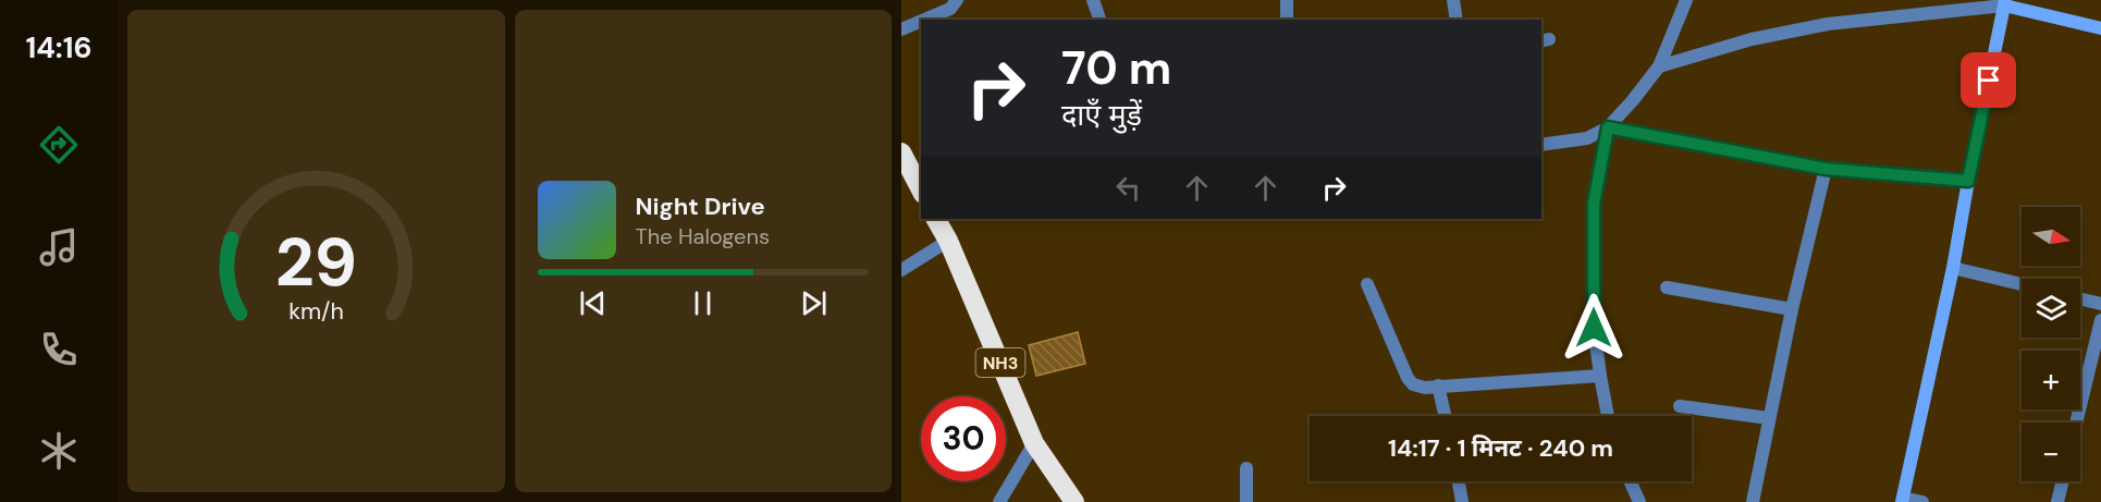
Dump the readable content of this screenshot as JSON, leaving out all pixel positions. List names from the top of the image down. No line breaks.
{"streets":{"highway":["NH3"]},"north":"right","page":{"tabs":"14:16","turn":["70 m","दाएँ मुड़ें"],"song":["Night Drive","The Halogens"],"map_buttons":["+","−"],"limit":"30","trip":"14:17 · 1 मिनट · 240 m","gauge":["29","km/h"]}}
